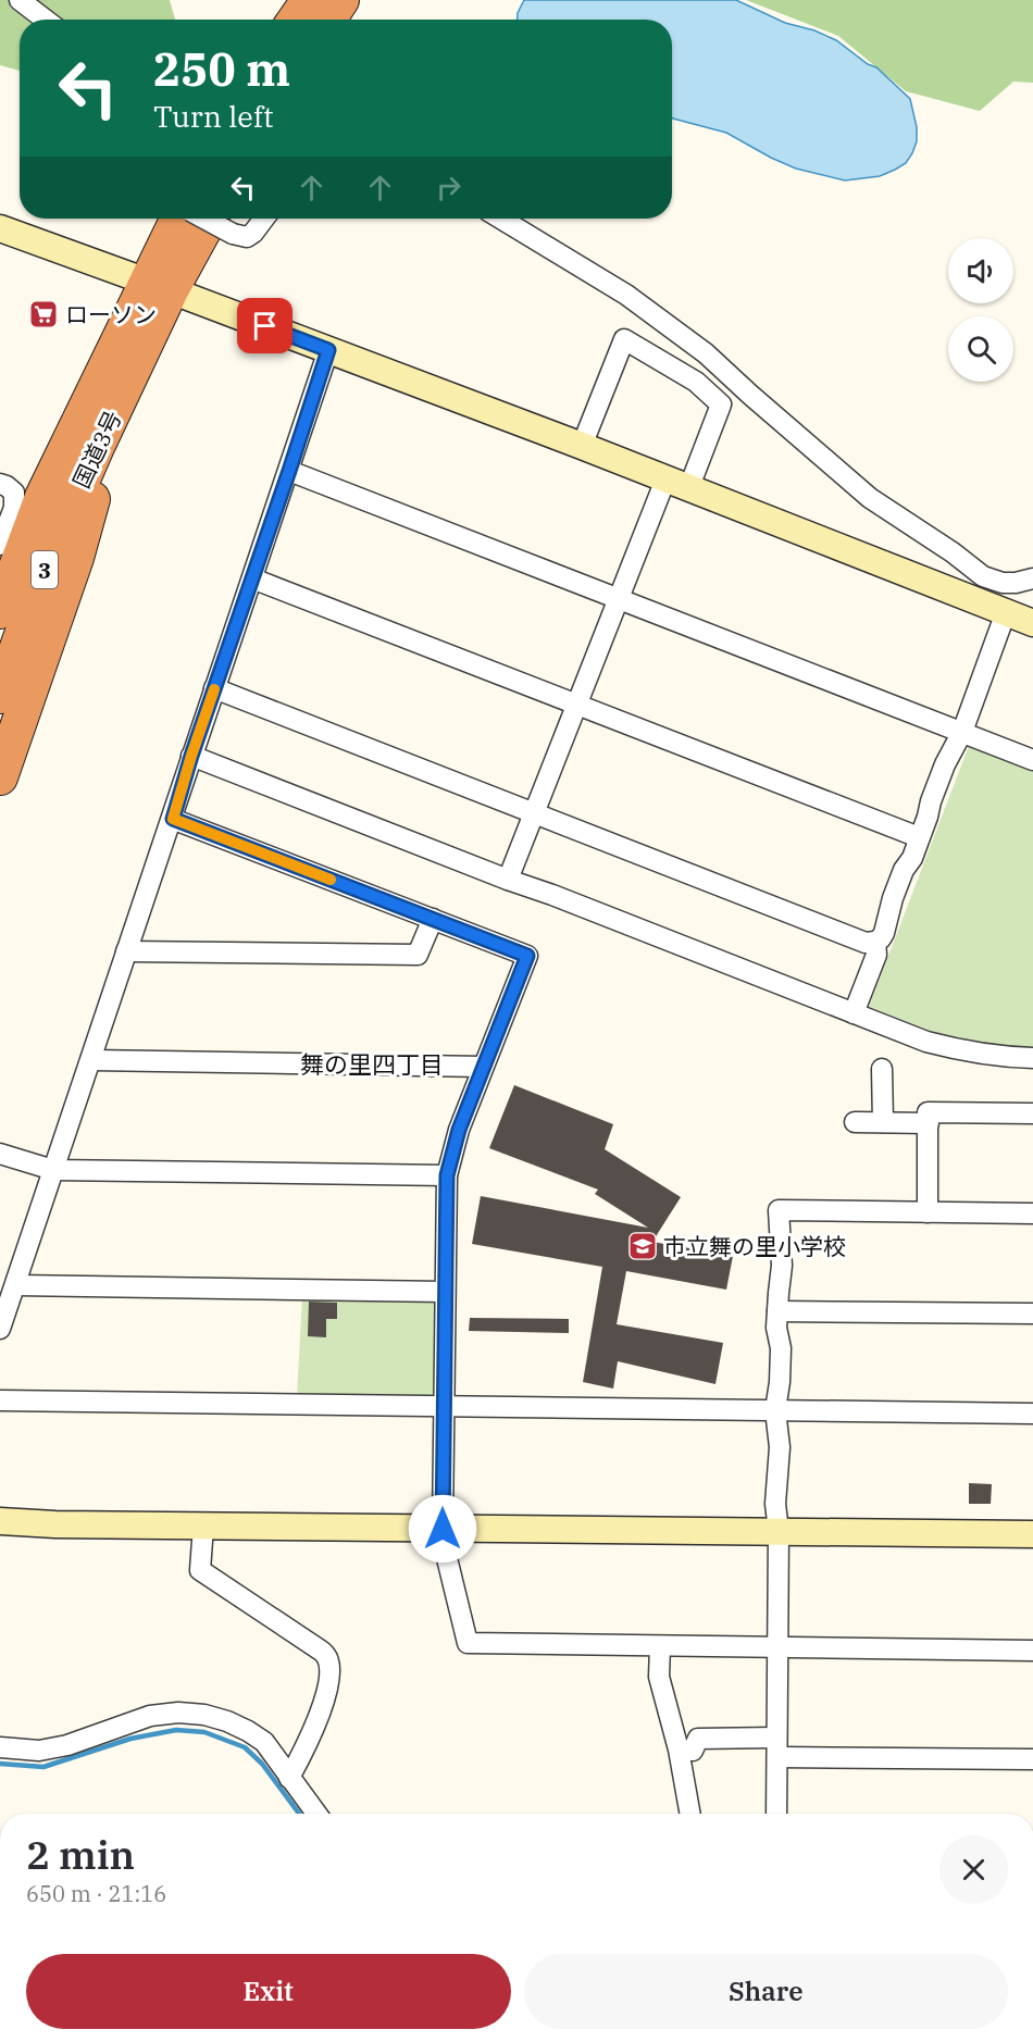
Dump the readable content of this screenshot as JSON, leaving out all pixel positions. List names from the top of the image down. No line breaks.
{"streets":{"highway":["国道3号","3"]},"districts":["舞の里四丁目"],"places":{"supermarket":["ローソン"],"school or university":["市立舞の里小学校"]},"page":{"turn":["250 m","Turn left"],"heading":["2 min","650 m · 21:16"],"buttons":["Exit","Share"]}}
